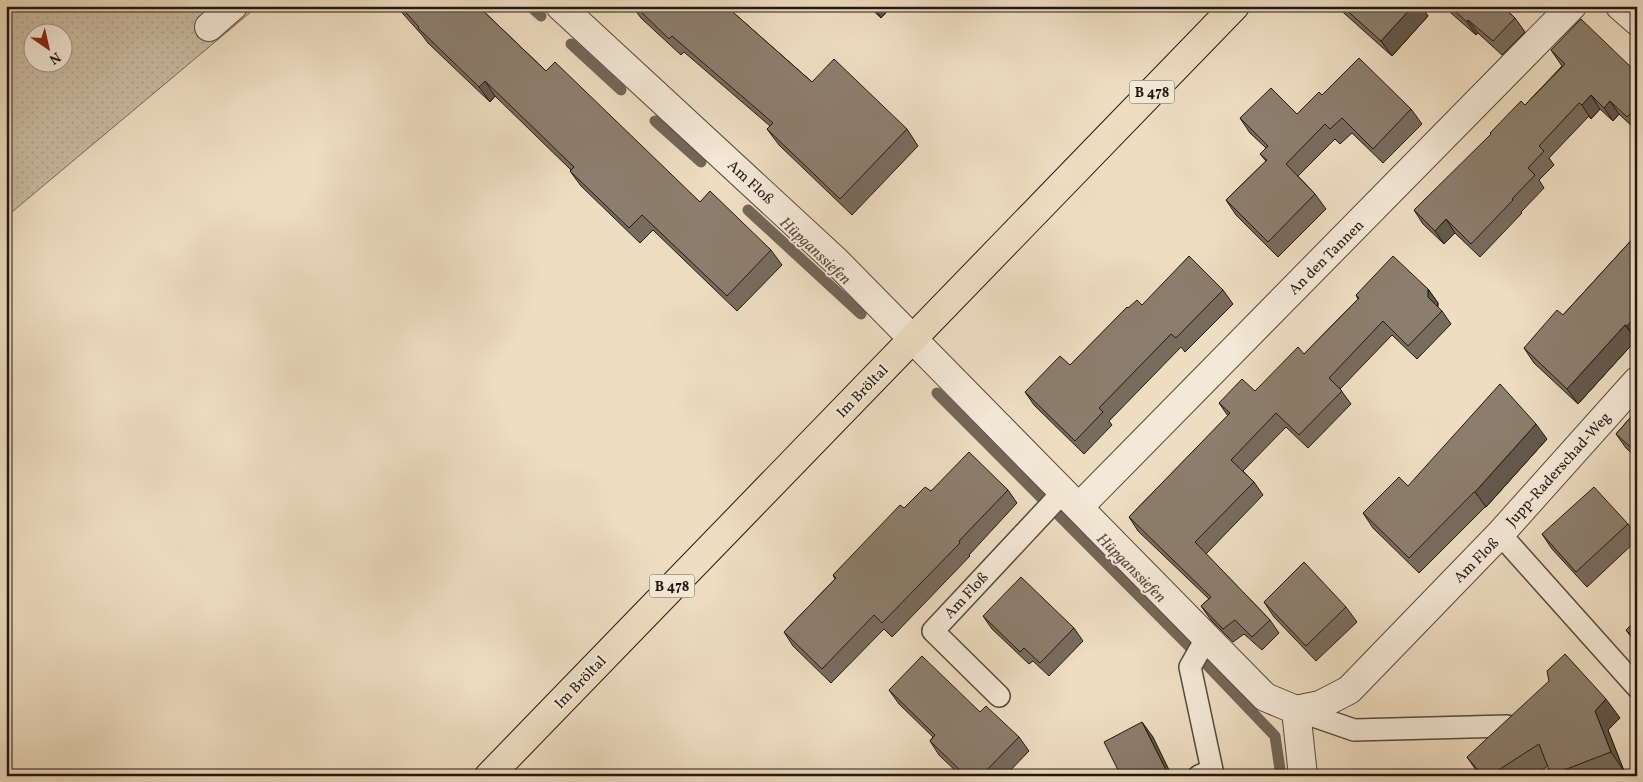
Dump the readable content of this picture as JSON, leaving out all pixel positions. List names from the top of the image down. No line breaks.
{"streets":{"main road":["B 478","Im Bröltal"],"street":["Am Floß","An den Tannen","Jupp-Raderschad-Weg"]},"crossings":[["Am Floß","An den Tannen"],["Am Floß","Im Bröltal"],["Am Floß","Jupp-Raderschad-Weg"]],"water":["Hüpganssiefen"],"north":"bottom right"}
